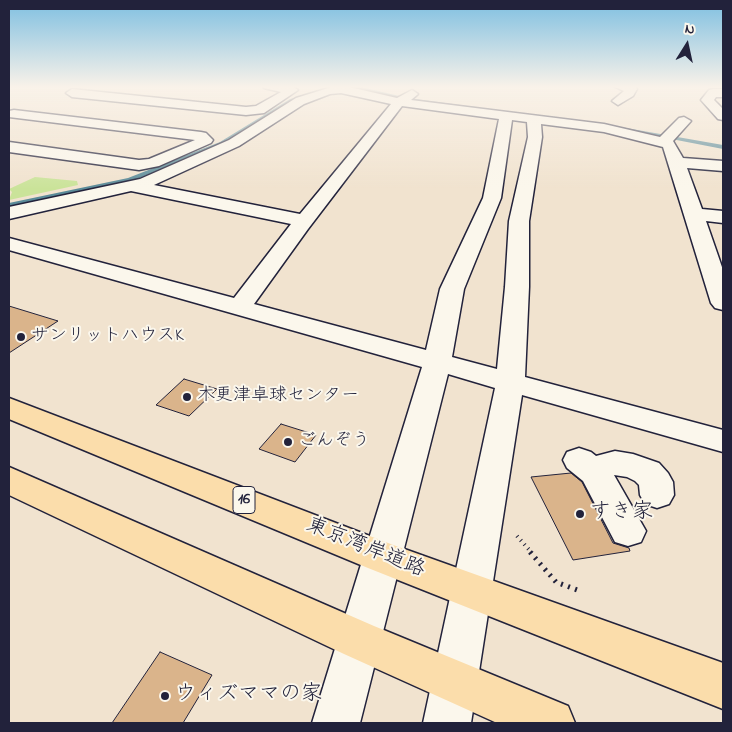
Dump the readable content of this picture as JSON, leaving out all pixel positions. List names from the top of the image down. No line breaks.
{"streets":{"highway":["16","東京湾岸道路"]},"places":["サンリットハウスK","木更津卓球センター","ごんぞう","すき家","ウィズママの家"],"north":"top"}
